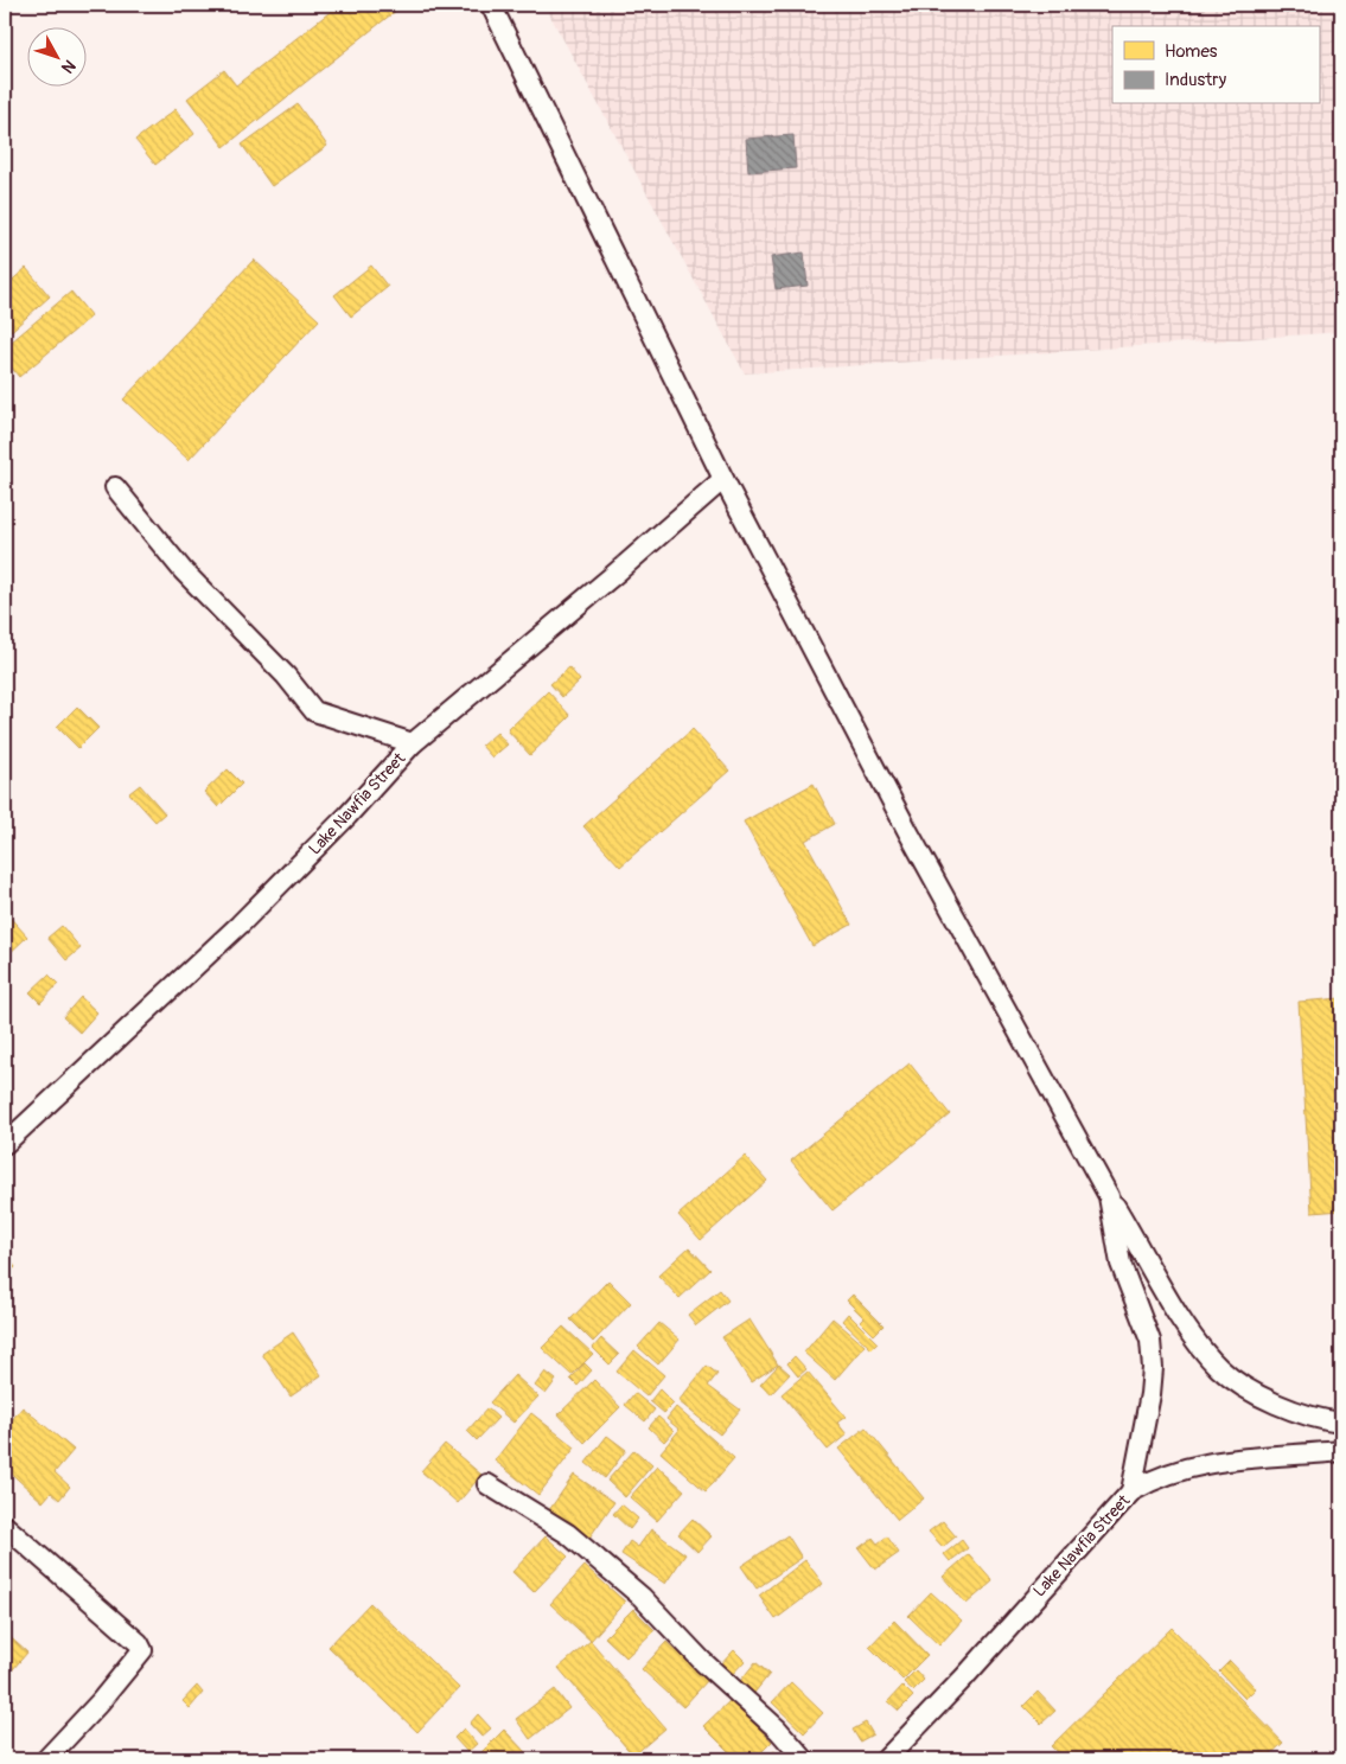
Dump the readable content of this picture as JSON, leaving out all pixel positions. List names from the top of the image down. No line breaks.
{"streets":{"street":["Lake Nawfia Street"]},"legend":["Homes","Industry"],"north":"bottom right"}
